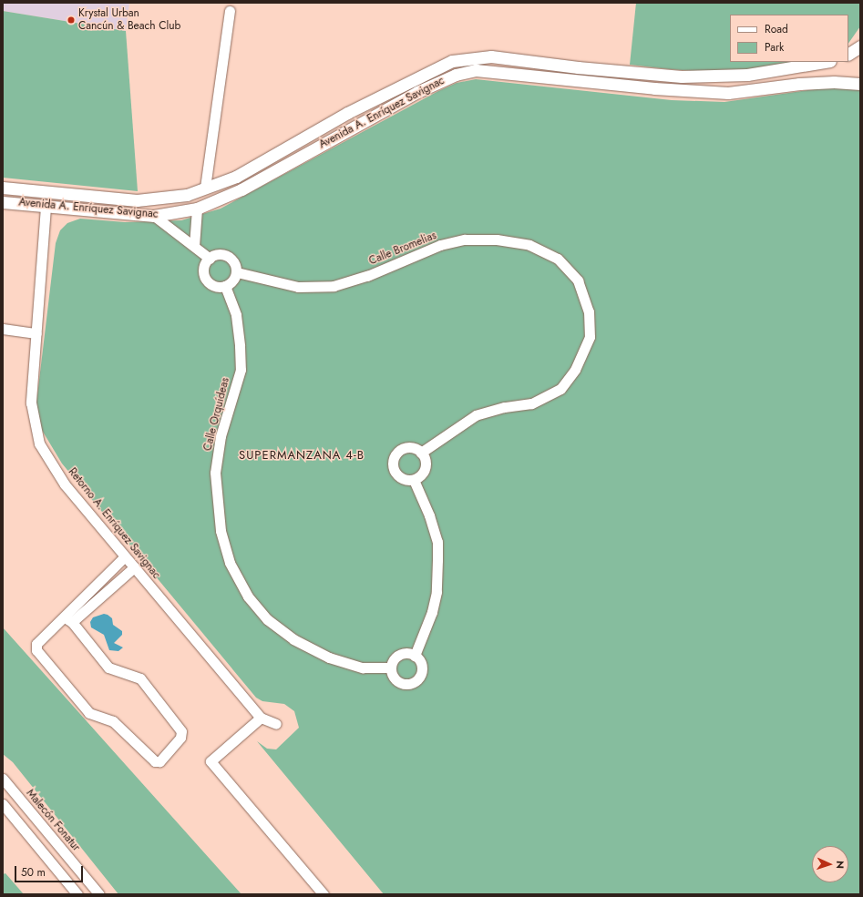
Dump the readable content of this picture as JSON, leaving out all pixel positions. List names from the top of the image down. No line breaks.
{"streets":{"street":["Avenida A. Enríquez Savignac","Calle Bromelias","Calle Orquídeas","Retorno A. Enríquez Savignac","Malecón Fonatur"]},"crossings":[["Avenida A. Enríquez Savignac","Retorno A. Enríquez Savignac"],["Calle Bromelias","Calle Orquídeas"]],"districts":["SUPERMANZANA 4-B"],"places":["Krystal Urban Cancún & Beach Club"],"legend":["Road","Park"],"scale_bar":"50 m","north":"right"}
